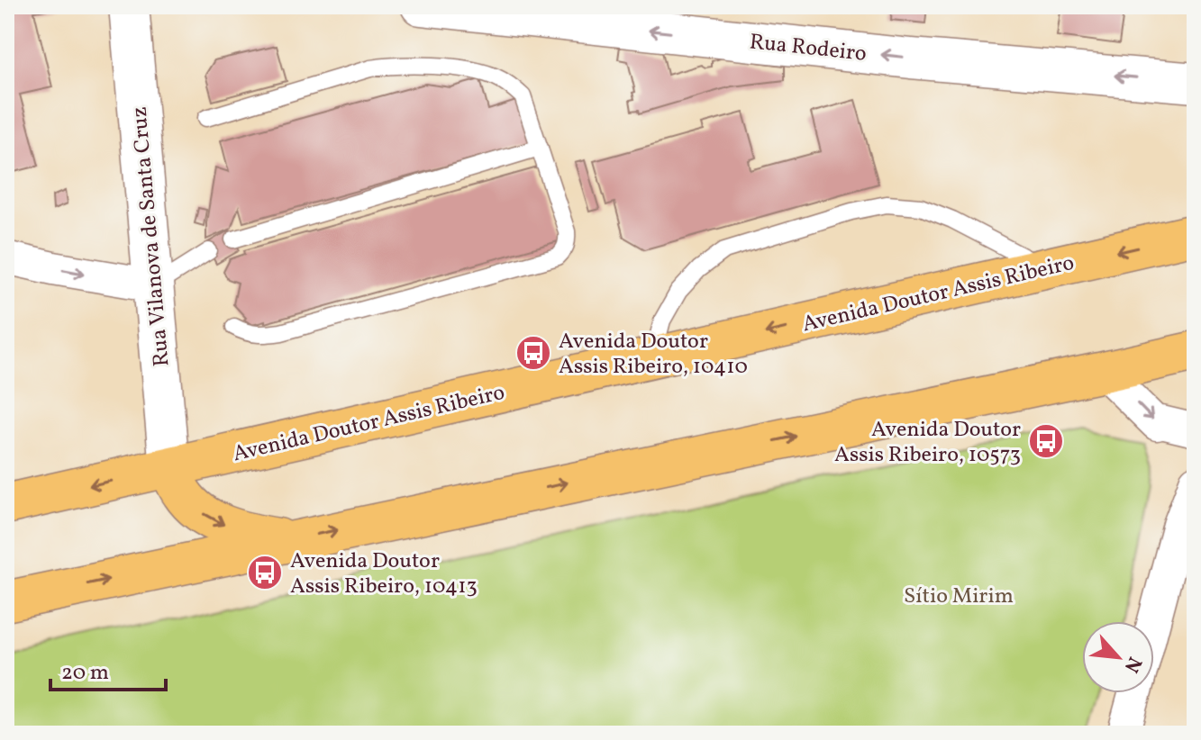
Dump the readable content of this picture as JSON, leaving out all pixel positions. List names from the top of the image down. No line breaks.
{"streets":{"main road":["Avenida Doutor Assis Ribeiro"],"street":["Rua Rodeiro","Rua Vilanova de Santa Cruz"]},"crossings":[["Rua Vilanova de Santa Cruz","Avenida Doutor Assis Ribeiro"]],"one_way":["Rua Rodeiro"],"parks":["Sítio Mirim"],"places":{"bus stop":["Avenida Doutor Assis Ribeiro, 10410","Avenida Doutor Assis Ribeiro, 10573","Avenida Doutor Assis Ribeiro, 10413"]},"scale_bar":"20 m","north":"bottom right"}
